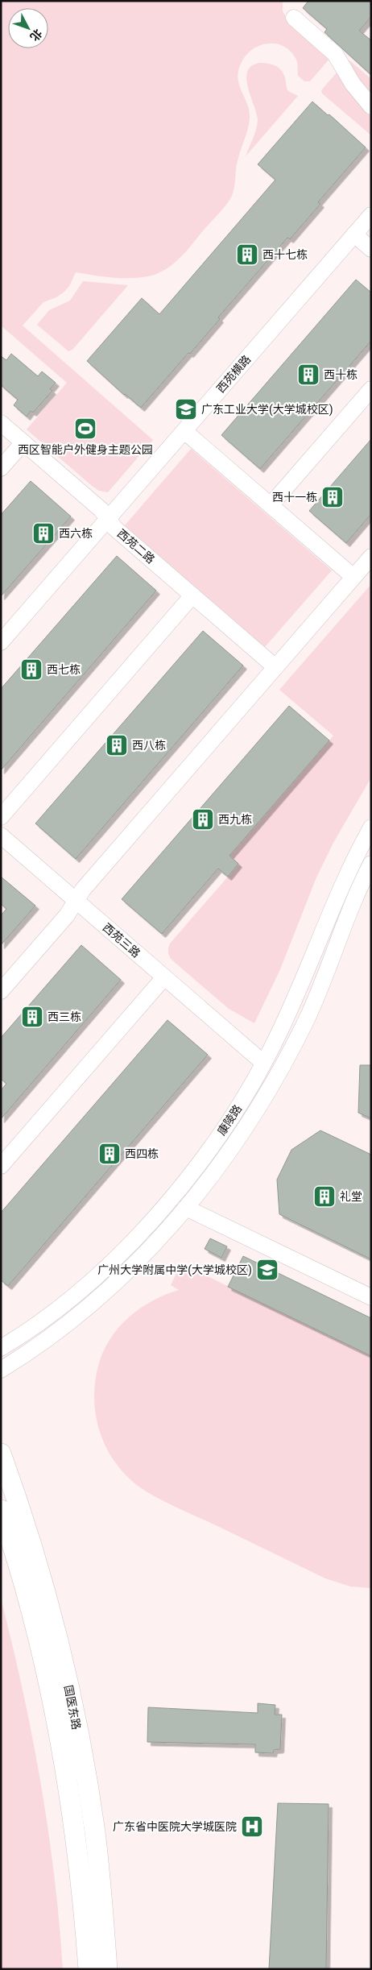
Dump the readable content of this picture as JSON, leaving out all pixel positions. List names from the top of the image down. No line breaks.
{"streets":{"main road":["国医东路"],"street":["西苑横路","西苑二路","西苑三路","康陵路"]},"crossings":[["西苑横路","西苑二路"],["西苑三路","康陵路"]],"places":{"building":["西十七栋","西十栋","西十一栋","西六栋","西七栋","西八栋","西九栋","西三栋","西四栋","礼堂"],"school or university":["广东工业大学(大学城校区)","广州大学附属中学(大学城校区)"],"sports":["西区智能户外健身主题公园"],"hospital":["广东省中医院大学城医院"]},"north":"bottom right"}
